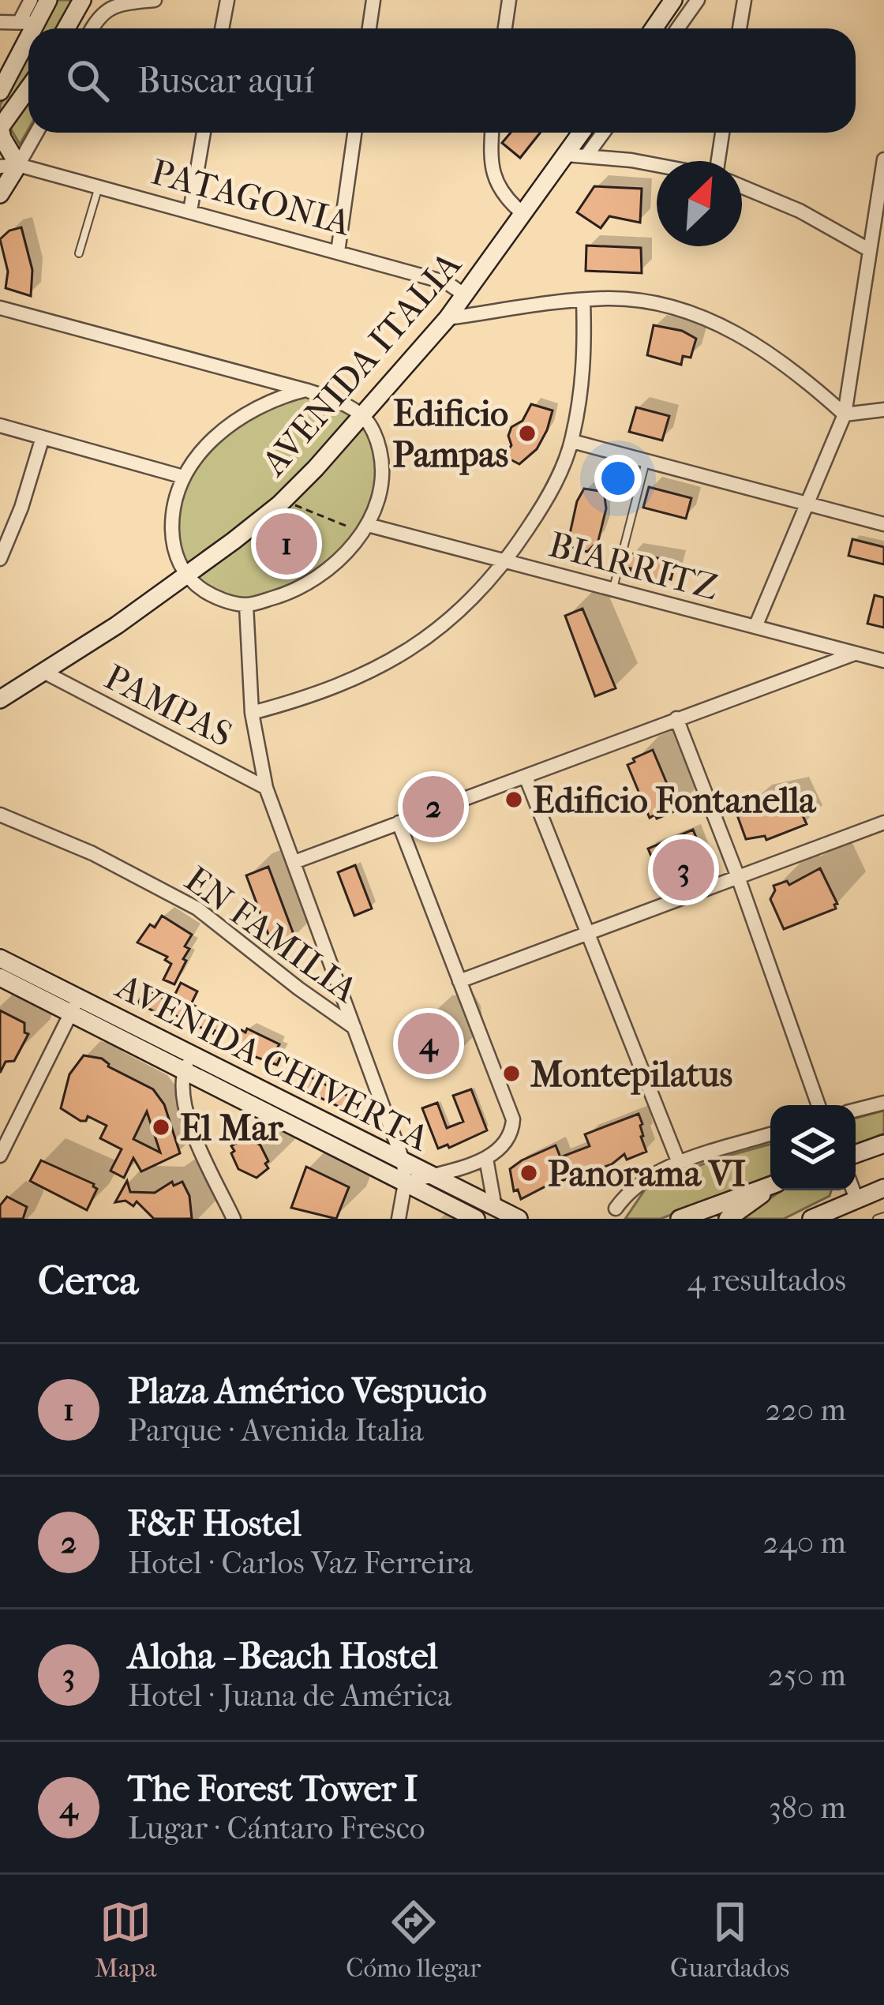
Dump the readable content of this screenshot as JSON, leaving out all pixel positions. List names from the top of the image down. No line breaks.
{"streets":{"street":["PATAGONIA","AVENIDA ITALIA","BIARRITZ","PAMPAS","EN FAMILIA","AVENIDA CHIVERTA"]},"crossings":[["PATAGONIA","AVENIDA ITALIA"],["AVENIDA ITALIA","PAMPAS"],["BIARRITZ","PAMPAS"]],"places":["Edificio Pampas","Edificio Fontanella","Montepilatus","El Mar","Panorama VI"],"north":"top right","page":{"search":"Buscar aquí","pins":["1","2","3","4"],"heading":["Cerca","4 resultados"],"list":[{"mark":"1","name":"Plaza Américo Vespucio","note":"Parque · Avenida Italia","value":"220 m"},{"mark":"2","name":"F&F Hostel","note":"Hotel · Carlos Vaz Ferreira","value":"240 m"},{"mark":"3","name":"Aloha - Beach Hostel","note":"Hotel · Juana de América","value":"250 m"},{"mark":"4","name":"The Forest Tower I","note":"Lugar · Cántaro Fresco","value":"380 m"}],"nav":["Mapa","Cómo llegar","Guardados"]}}
